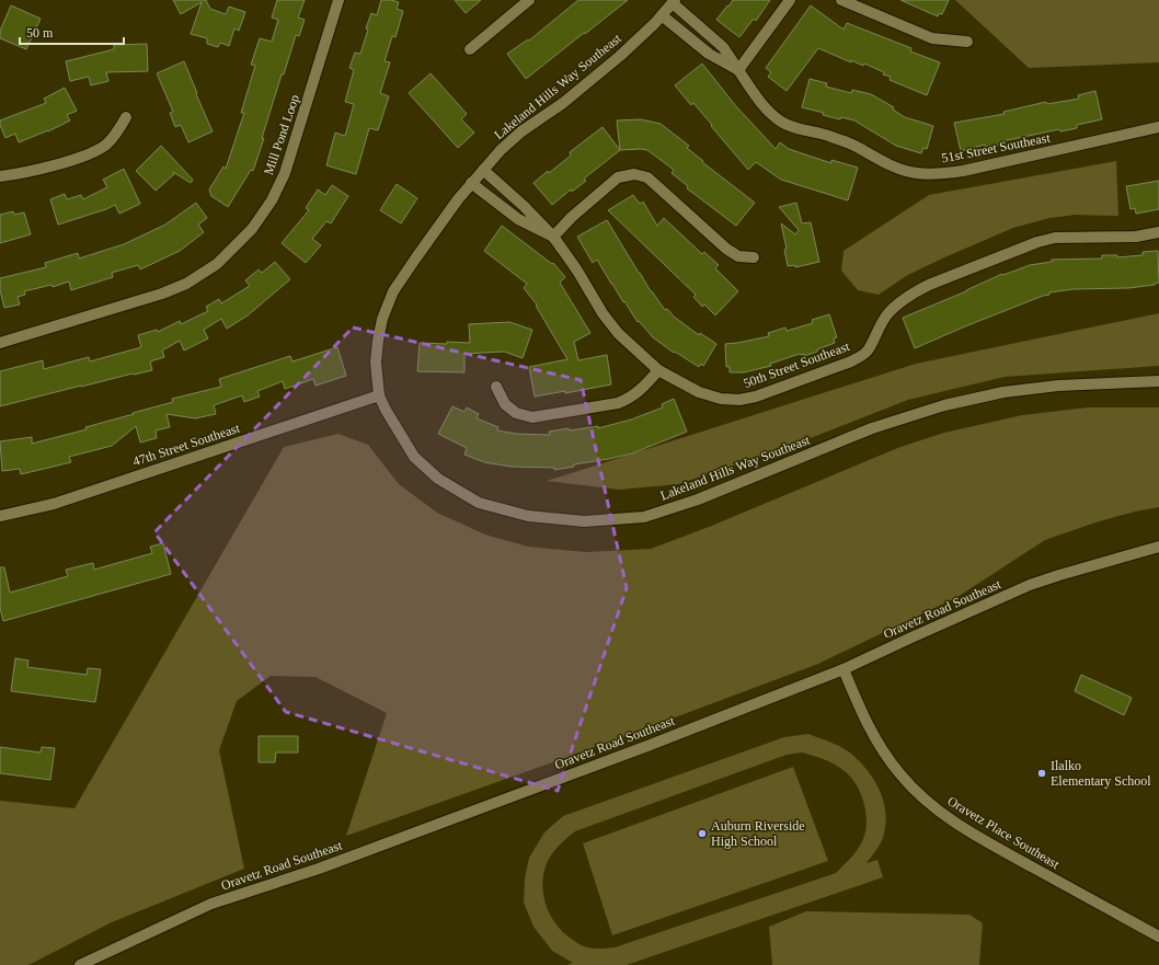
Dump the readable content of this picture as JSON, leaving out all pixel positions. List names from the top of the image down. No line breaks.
{"streets":{"street":["Lakeland Hills Way Southeast","Mill Pond Loop","51st Street Southeast","50th Street Southeast","47th Street Southeast","Oravetz Road Southeast","Oravetz Place Southeast"]},"crossings":[["Lakeland Hills Way Southeast","51st Street Southeast"],["Lakeland Hills Way Southeast","50th Street Southeast"],["Lakeland Hills Way Southeast","47th Street Southeast"],["Oravetz Road Southeast","Oravetz Place Southeast"]],"places":["Ilalko Elementary School","Auburn Riverside High School"],"scale_bar":"50 m"}
